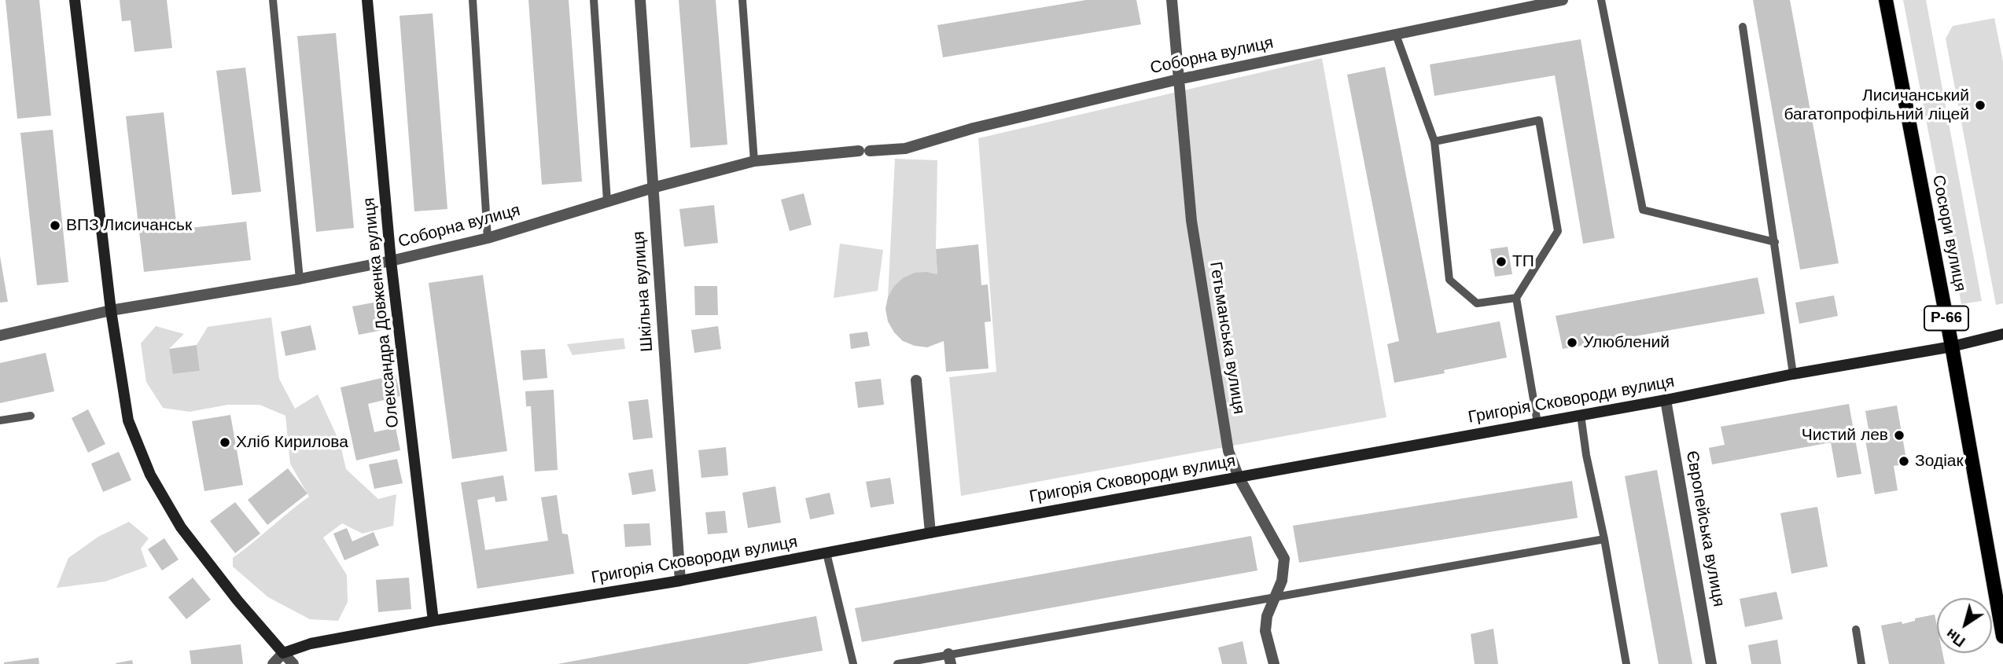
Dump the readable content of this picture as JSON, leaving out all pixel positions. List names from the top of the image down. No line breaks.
{"streets":{"main road":["Сосюри вулиця","Р-66"],"street":["Соборна вулиця","Шкільна вулиця","Олександра Довженка вулиця","Гетьманська вулиця","Григорія Сковороди вулиця","Європейська вулиця"]},"crossings":[["Соборна вулиця","Шкільна вулиця"],["Соборна вулиця","Олександра Довженка вулиця"],["Соборна вулиця","Гетьманська вулиця"],["Сосюри вулиця","Григорія Сковороди вулиця"],["Шкільна вулиця","Григорія Сковороди вулиця"],["Олександра Довженка вулиця","Григорія Сковороди вулиця"],["Гетьманська вулиця","Григорія Сковороди вулиця"],["Григорія Сковороди вулиця","Європейська вулиця"]],"places":["Лисичанський багатопрофільний ліцей","ВПЗ Лисичанськ","ТП","Улюблений","Чистий лев","Хліб Кирилова","Зодіак"],"north":"bottom left"}
